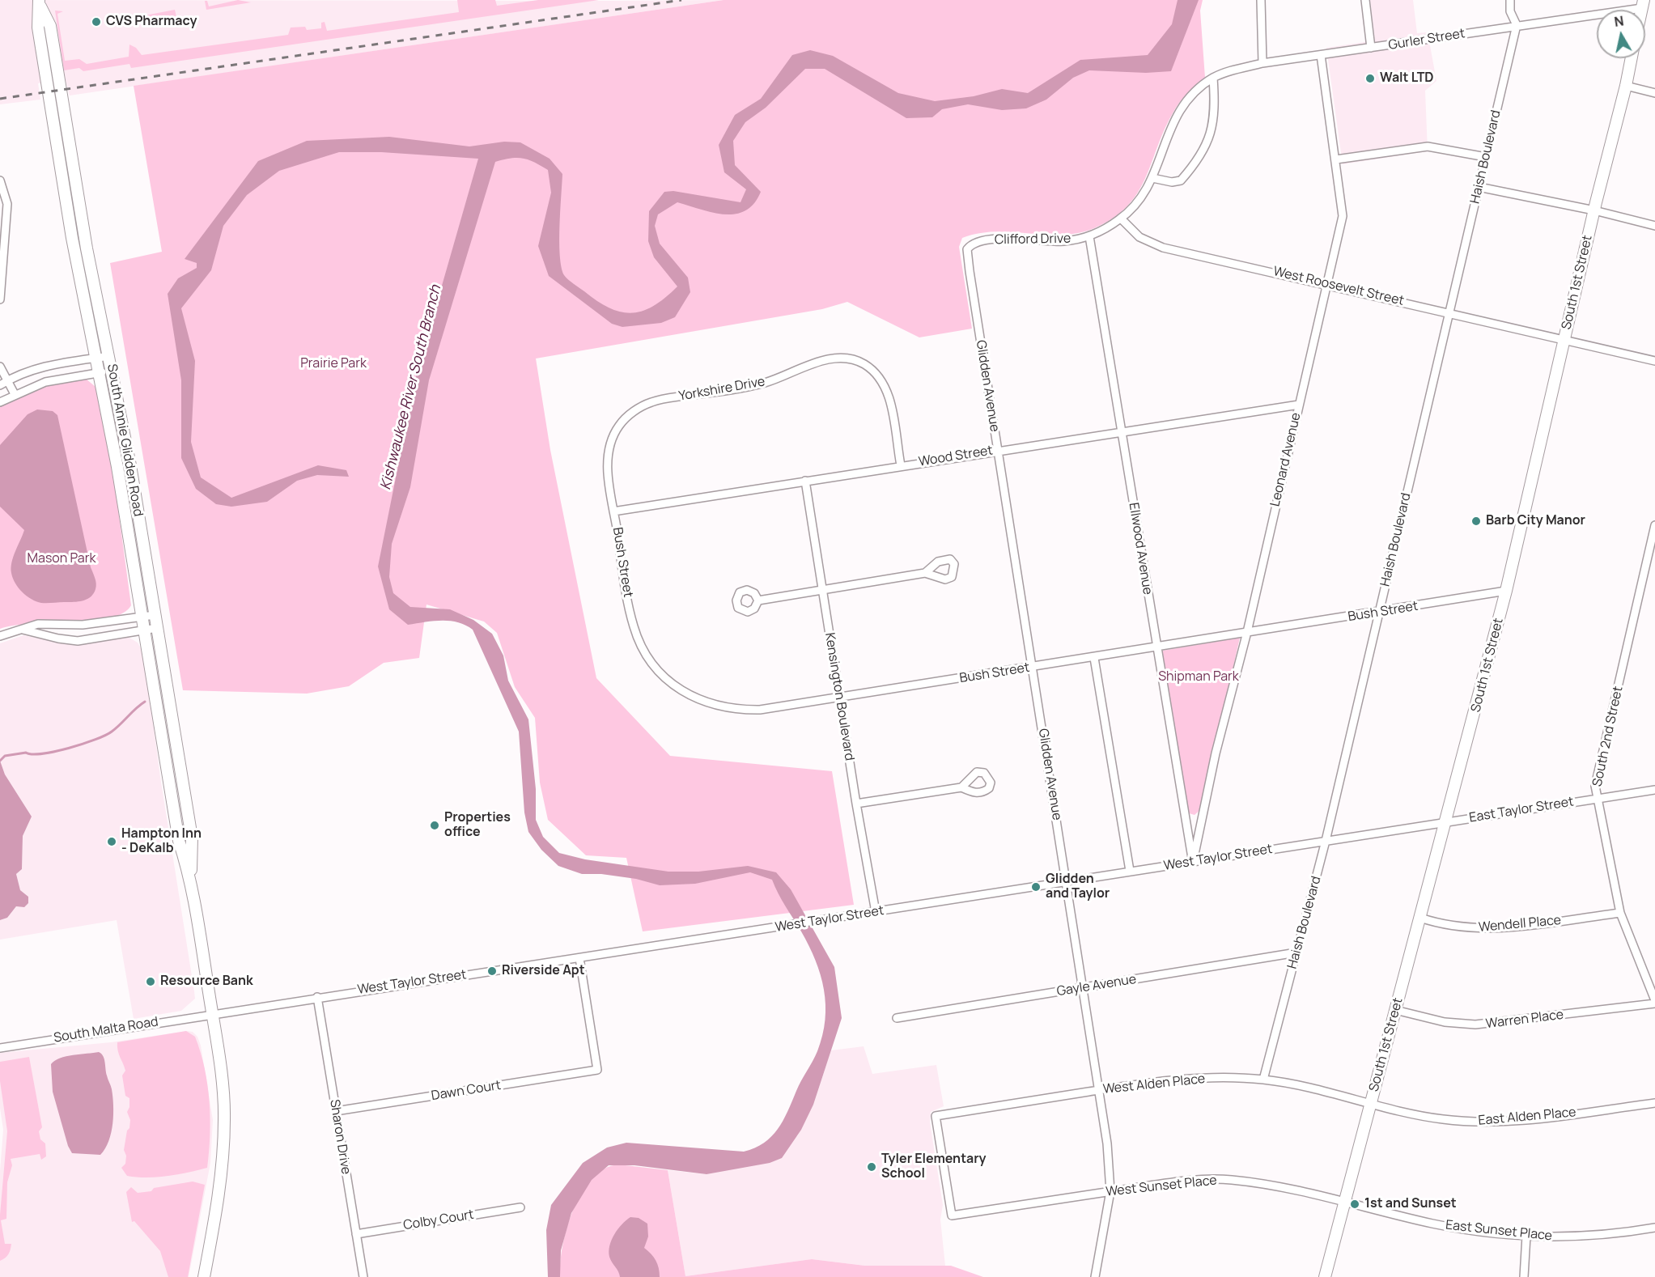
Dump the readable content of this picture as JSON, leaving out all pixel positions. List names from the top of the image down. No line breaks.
{"streets":{"main road":["South 1st Street","South Annie Glidden Road"],"street":["Gurler Street","Haish Boulevard","Clifford Drive","West Roosevelt Street","Glidden Avenue","Yorkshire Drive","Wood Street","Leonard Avenue","Ellwood Avenue","Bush Street","Kensington Boulevard","South 2nd Street","East Taylor Street","West Taylor Street","Wendell Place","Gayle Avenue","Warren Place","South Malta Road","West Alden Place","Dawn Court","East Alden Place","Sharon Drive","West Sunset Place","Colby Court","East Sunset Place"]},"crossings":[["Gurler Street","Haish Boulevard"],["Gurler Street","Clifford Drive"],["Gurler Street","Leonard Avenue"],["Haish Boulevard","West Roosevelt Street"],["Haish Boulevard","Bush Street"],["Haish Boulevard","West Taylor Street"],["Haish Boulevard","Gayle Avenue"],["Haish Boulevard","West Alden Place"],["Clifford Drive","West Roosevelt Street"],["Clifford Drive","Glidden Avenue"],["Clifford Drive","Ellwood Avenue"],["South 1st Street","West Roosevelt Street"],["South 1st Street","Bush Street"],["South 1st Street","East Taylor Street"],["South 1st Street","West Taylor Street"],["South 1st Street","Wendell Place"],["South 1st Street","Warren Place"],["South 1st Street","West Alden Place"],["South 1st Street","East Alden Place"],["South 1st Street","West Sunset Place"],["South 1st Street","East Sunset Place"],["West Roosevelt Street","Leonard Avenue"],["Glidden Avenue","Wood Street"],["Glidden Avenue","Bush Street"],["Glidden Avenue","West Taylor Street"],["Glidden Avenue","Gayle Avenue"],["Glidden Avenue","West Alden Place"],["Glidden Avenue","West Sunset Place"],["Yorkshire Drive","Wood Street"],["Yorkshire Drive","Bush Street"],["South Annie Glidden Road","West Taylor Street"],["South Annie Glidden Road","South Malta Road"],["Wood Street","Leonard Avenue"],["Wood Street","Ellwood Avenue"],["Wood Street","Bush Street"],["Wood Street","Kensington Boulevard"],["Leonard Avenue","Ellwood Avenue"],["Leonard Avenue","Bush Street"],["Leonard Avenue","West Taylor Street"],["Ellwood Avenue","Bush Street"],["Ellwood Avenue","West Taylor Street"],["Bush Street","Kensington Boulevard"],["Kensington Boulevard","West Taylor Street"],["South 2nd Street","East Taylor Street"],["South 2nd Street","Wendell Place"],["East Taylor Street","West Taylor Street"],["West Taylor Street","South Malta Road"],["West Taylor Street","Dawn Court"],["West Taylor Street","Sharon Drive"],["West Alden Place","East Alden Place"],["West Alden Place","West Sunset Place"],["Dawn Court","Sharon Drive"],["Sharon Drive","Colby Court"],["West Sunset Place","East Sunset Place"]],"water":["Kishwaukee River South Branch"],"parks":["Prairie Park","Mason Park","Shipman Park"],"places":["CVS Pharmacy","Walt LTD","Barb City Manor","Properties office","Hampton Inn - DeKalb","Glidden and Taylor","Riverside Apt","Resource Bank","Tyler Elementary School","1st and Sunset"],"north":"top"}
